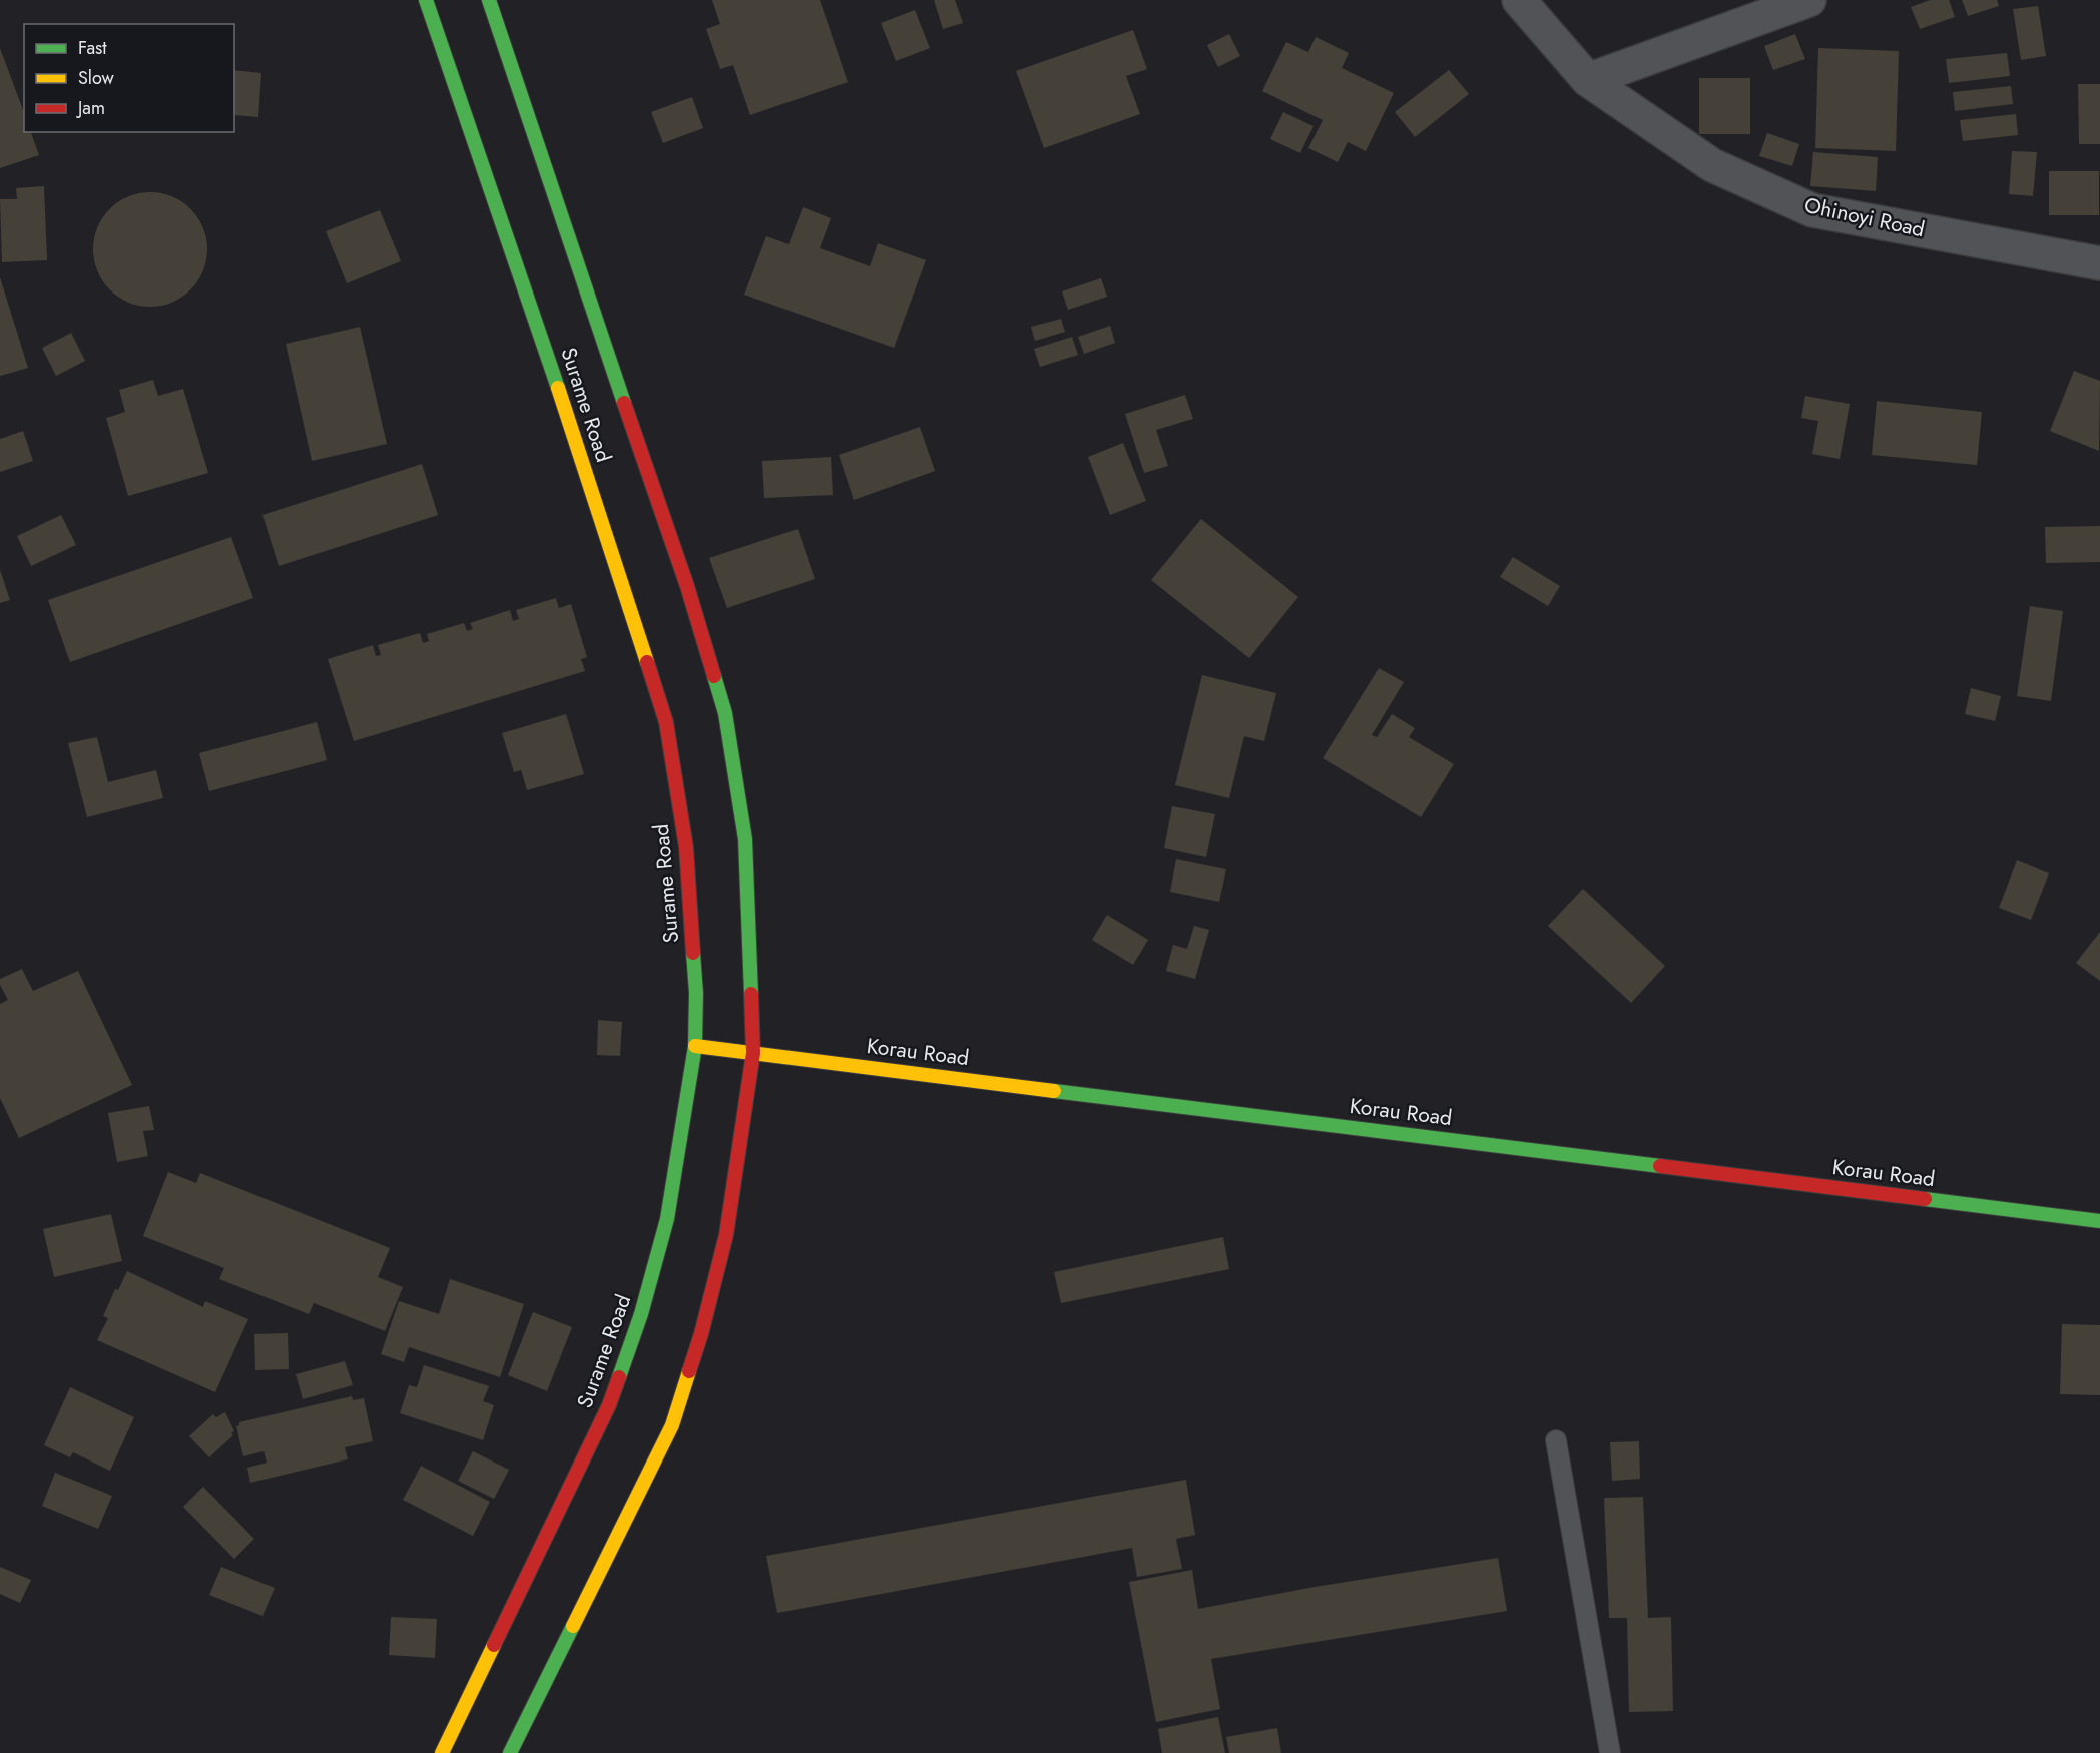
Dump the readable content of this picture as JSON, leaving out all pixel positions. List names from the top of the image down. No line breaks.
{"streets":{"street":["Ohinoyi Road","Surame Road","Korau Road"]},"crossings":[["Surame Road","Korau Road"]],"legend":["Fast","Slow","Jam"]}
